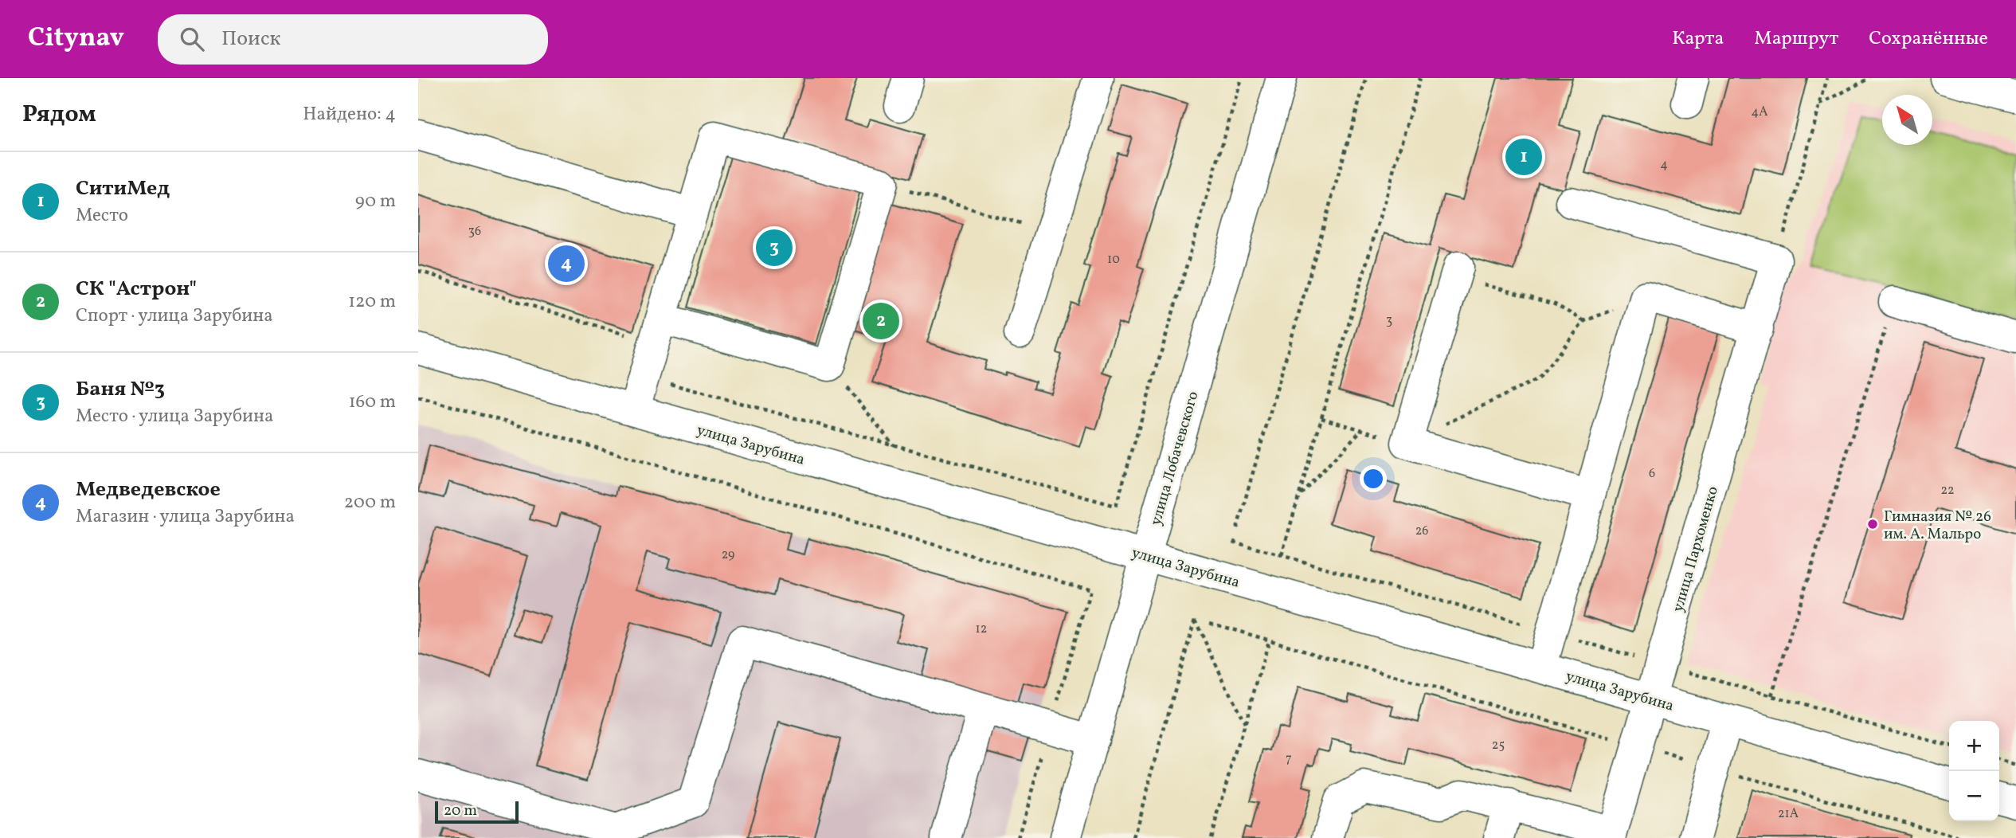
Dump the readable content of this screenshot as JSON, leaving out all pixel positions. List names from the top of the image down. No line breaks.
{"streets":{"street":["улица Зарубина","улица Лобачевского","улица Пархоменко"]},"crossings":[["улица Зарубина","улица Лобачевского"],["улица Зарубина","улица Пархоменко"]],"places":["Гимназия № 26 им. А. Мальро"],"house_numbers":["4А","4","36","10","3","6","22","26","29","12","25","7","21А"],"scale_bar":"20 m","north":"top left","page":{"header":"Citynav","search":"Поиск","nav":["Карта","Маршрут","Сохранённые"],"heading":["Рядом","Найдено: 4"],"pins":["1","3","4","2"],"list":[{"mark":"1","name":"СитиМед","note":"Место","value":"90 m"},{"mark":"2","name":"СК \"Астрон\"","note":"Спорт · улица Зарубина","value":"120 m"},{"mark":"3","name":"Баня №3","note":"Место · улица Зарубина","value":"160 m"},{"mark":"4","name":"Медведевское","note":"Магазин · улица Зарубина","value":"200 m"}],"map_buttons":["+","−"],"scale":"20 m"}}
